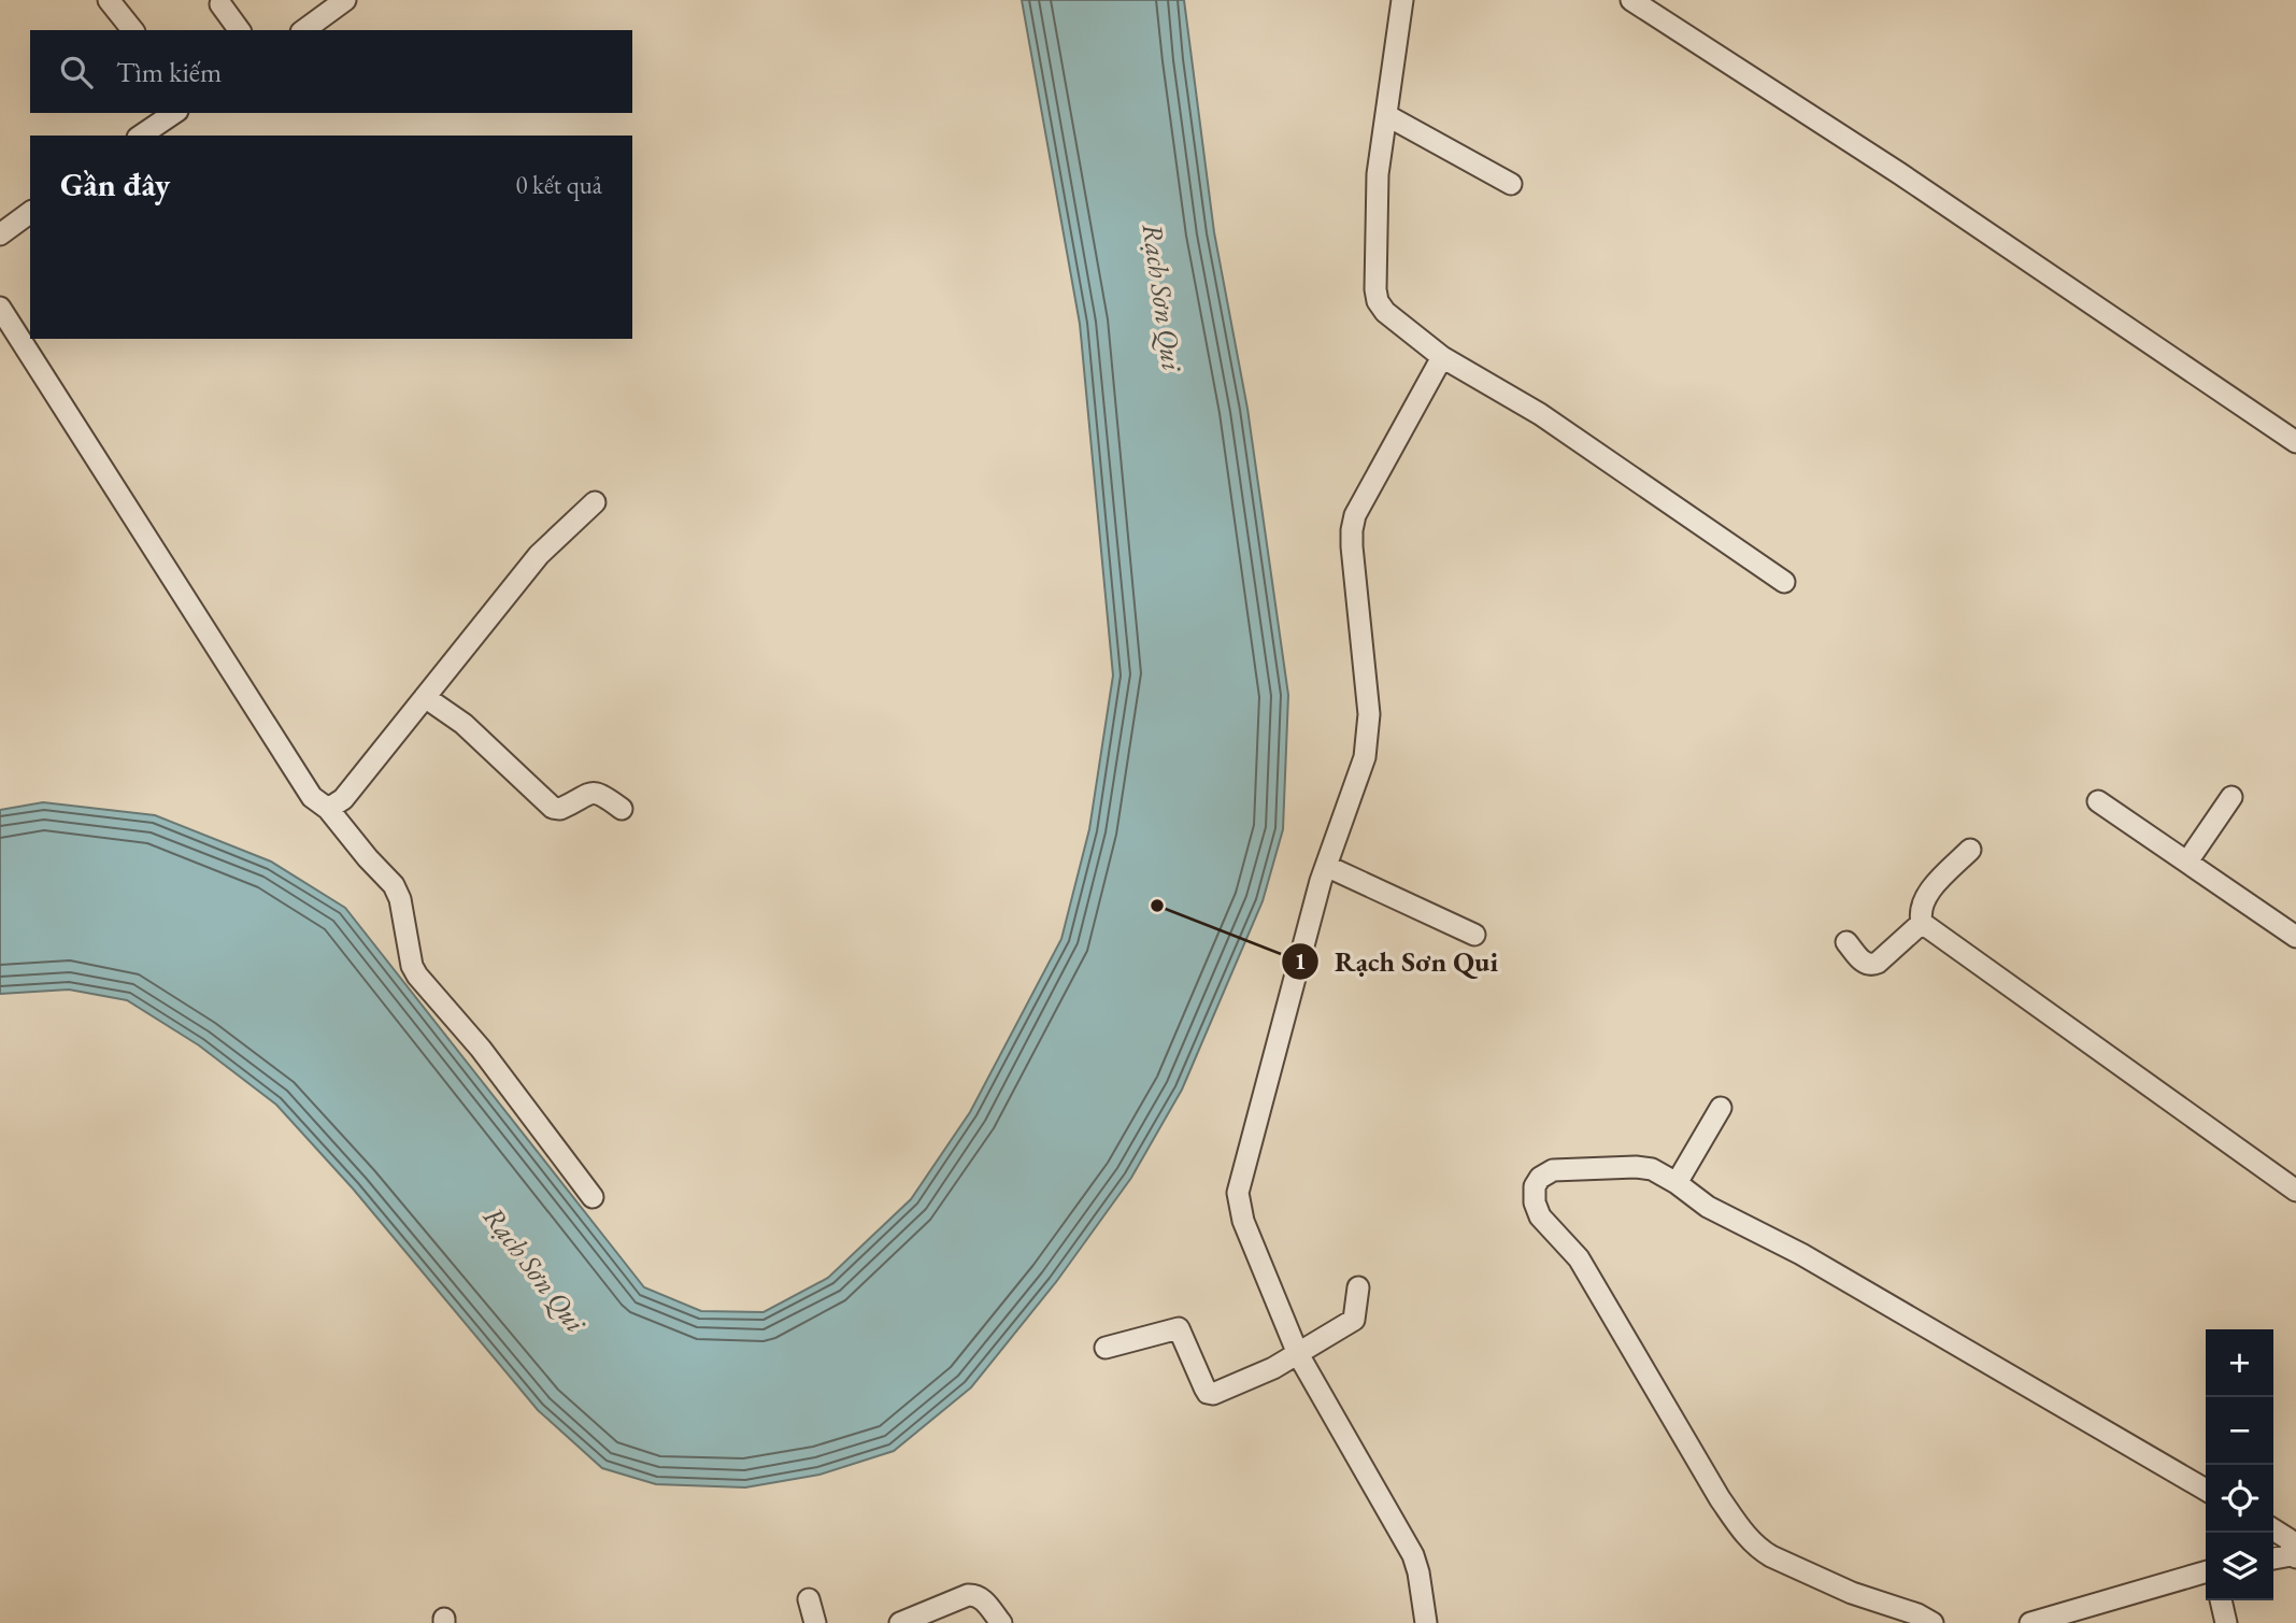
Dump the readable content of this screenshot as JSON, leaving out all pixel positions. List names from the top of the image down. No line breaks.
{"water":["Rạch Sơn Qui"],"places":["Rạch Sơn Qui"],"page":{"search":"Tìm kiếm","heading":["Gần đây","0 kết quả"],"map_buttons":["+","−"]}}
